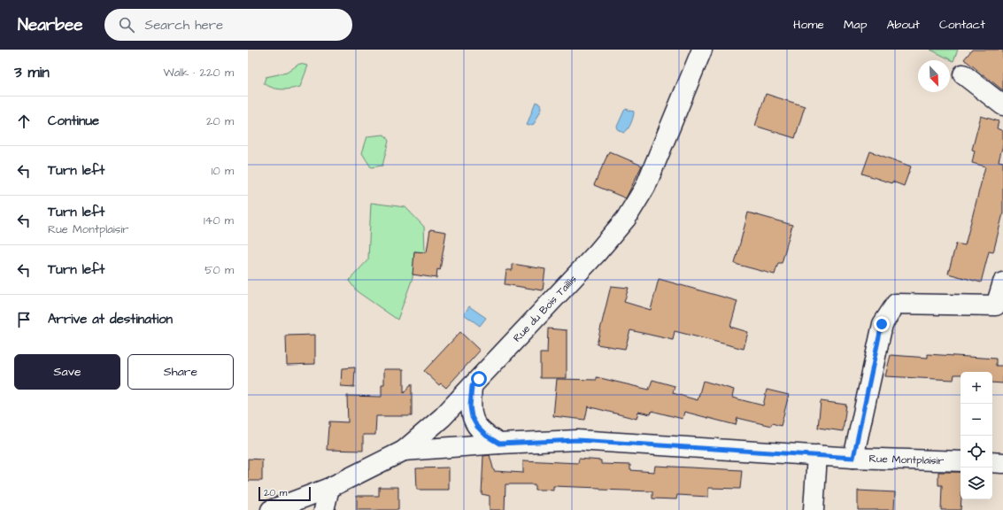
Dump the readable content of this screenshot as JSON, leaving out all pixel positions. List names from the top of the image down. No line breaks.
{"streets":{"street":["Rue du Bois Taillis","Rue Montplaisir"]},"crossings":[["Rue du Bois Taillis","Rue Montplaisir"]],"scale_bar":"20 m","north":"bottom right","page":{"header":"Nearbee","search":"Search here","nav":["Home","Map","About","Contact"],"heading":["3 min","Walk · 220 m"],"list":[["Continue","20 m"],["Turn left","10 m"],["Turn left","Rue Montplaisir","140 m"],["Turn left","50 m"],"Arrive at destination"],"buttons":["Save","Share"],"map_buttons":["+","−"],"scale":"20 m"}}
